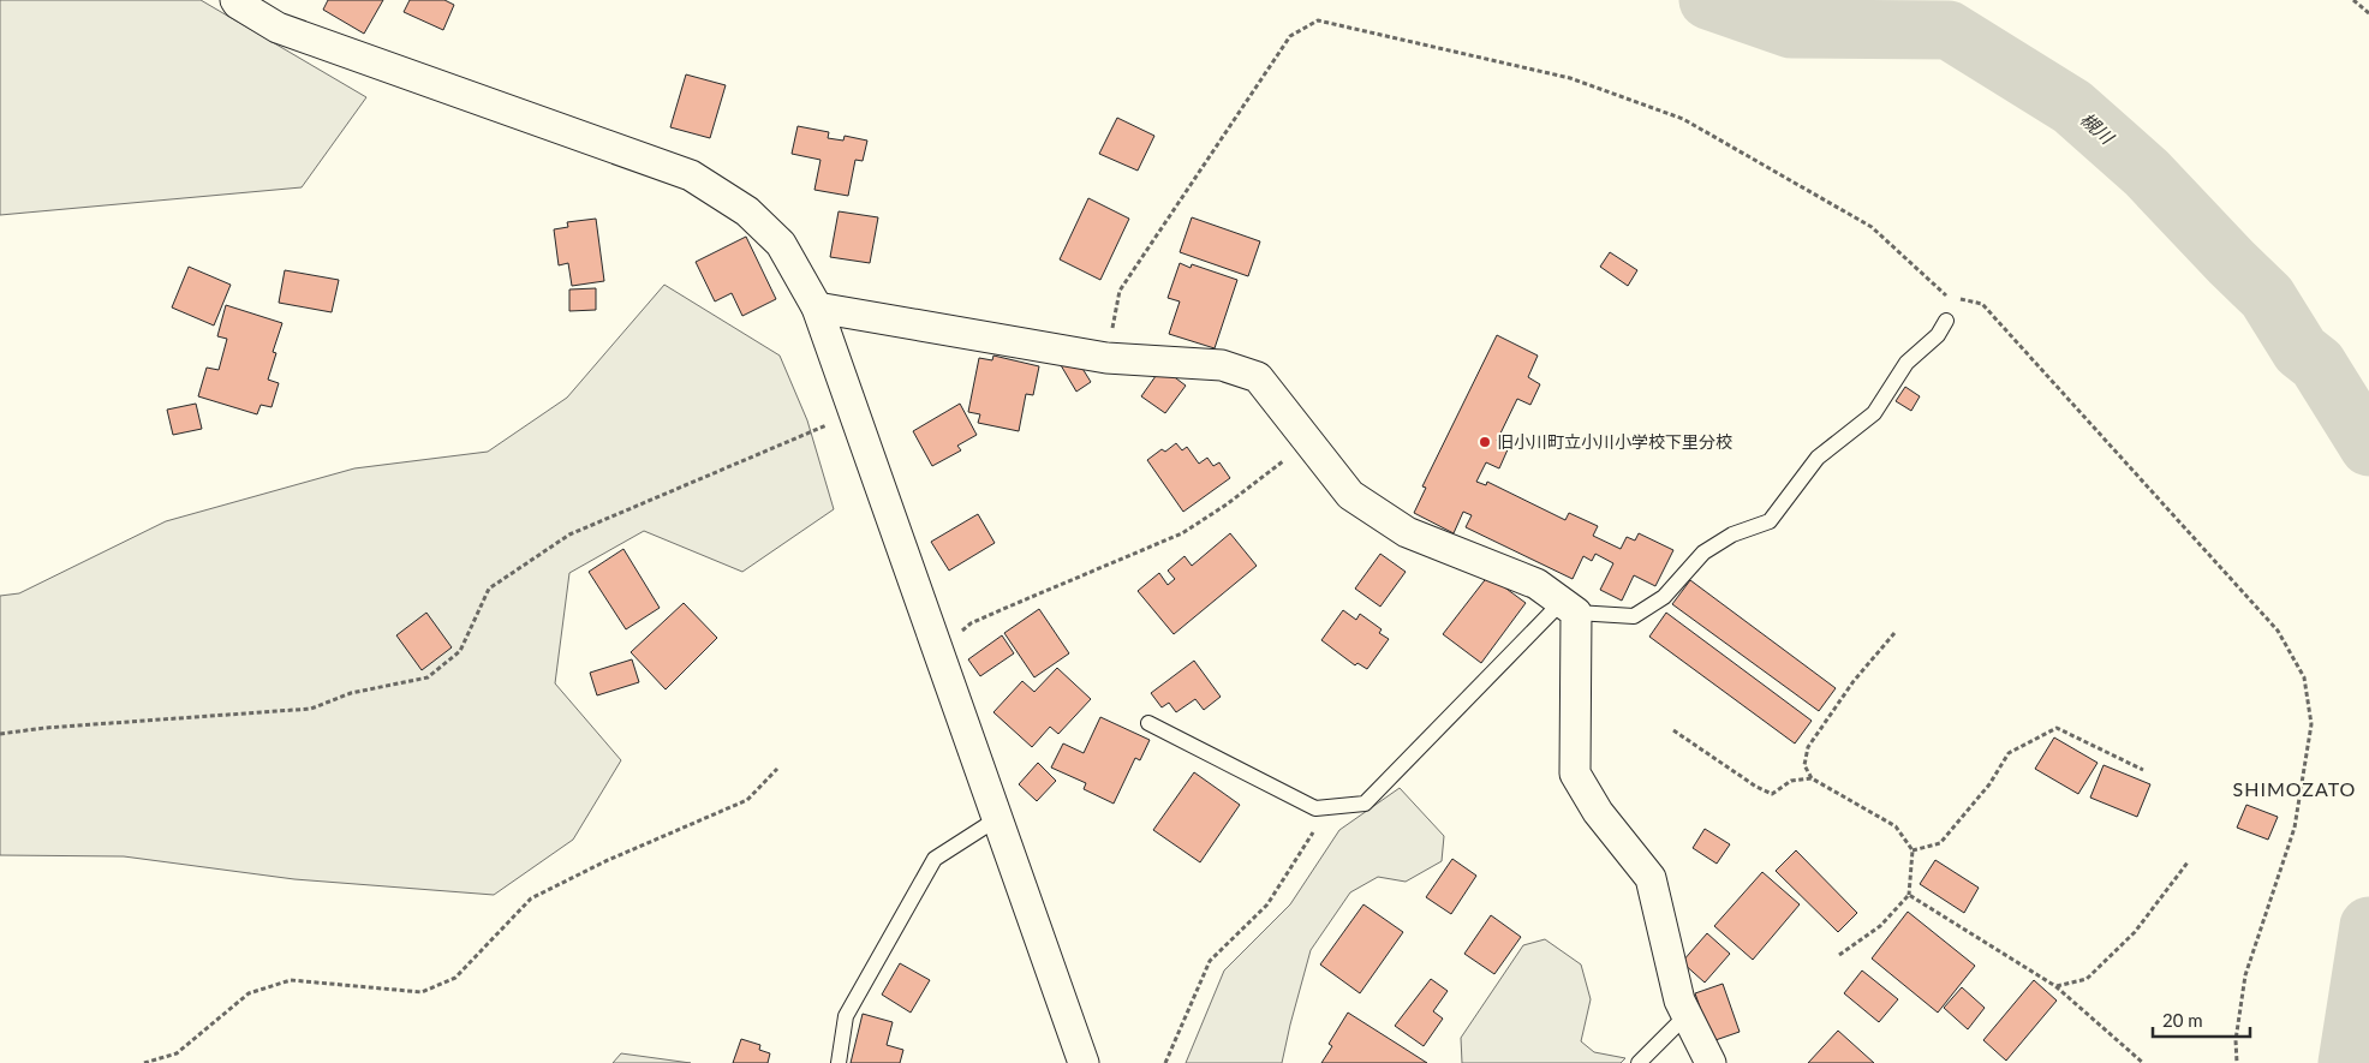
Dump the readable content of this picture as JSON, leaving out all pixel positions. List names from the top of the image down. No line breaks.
{"districts":["SHIMOZATO"],"water":["槻川"],"places":["旧小川町立小川小学校下里分校"],"scale_bar":"20 m"}
